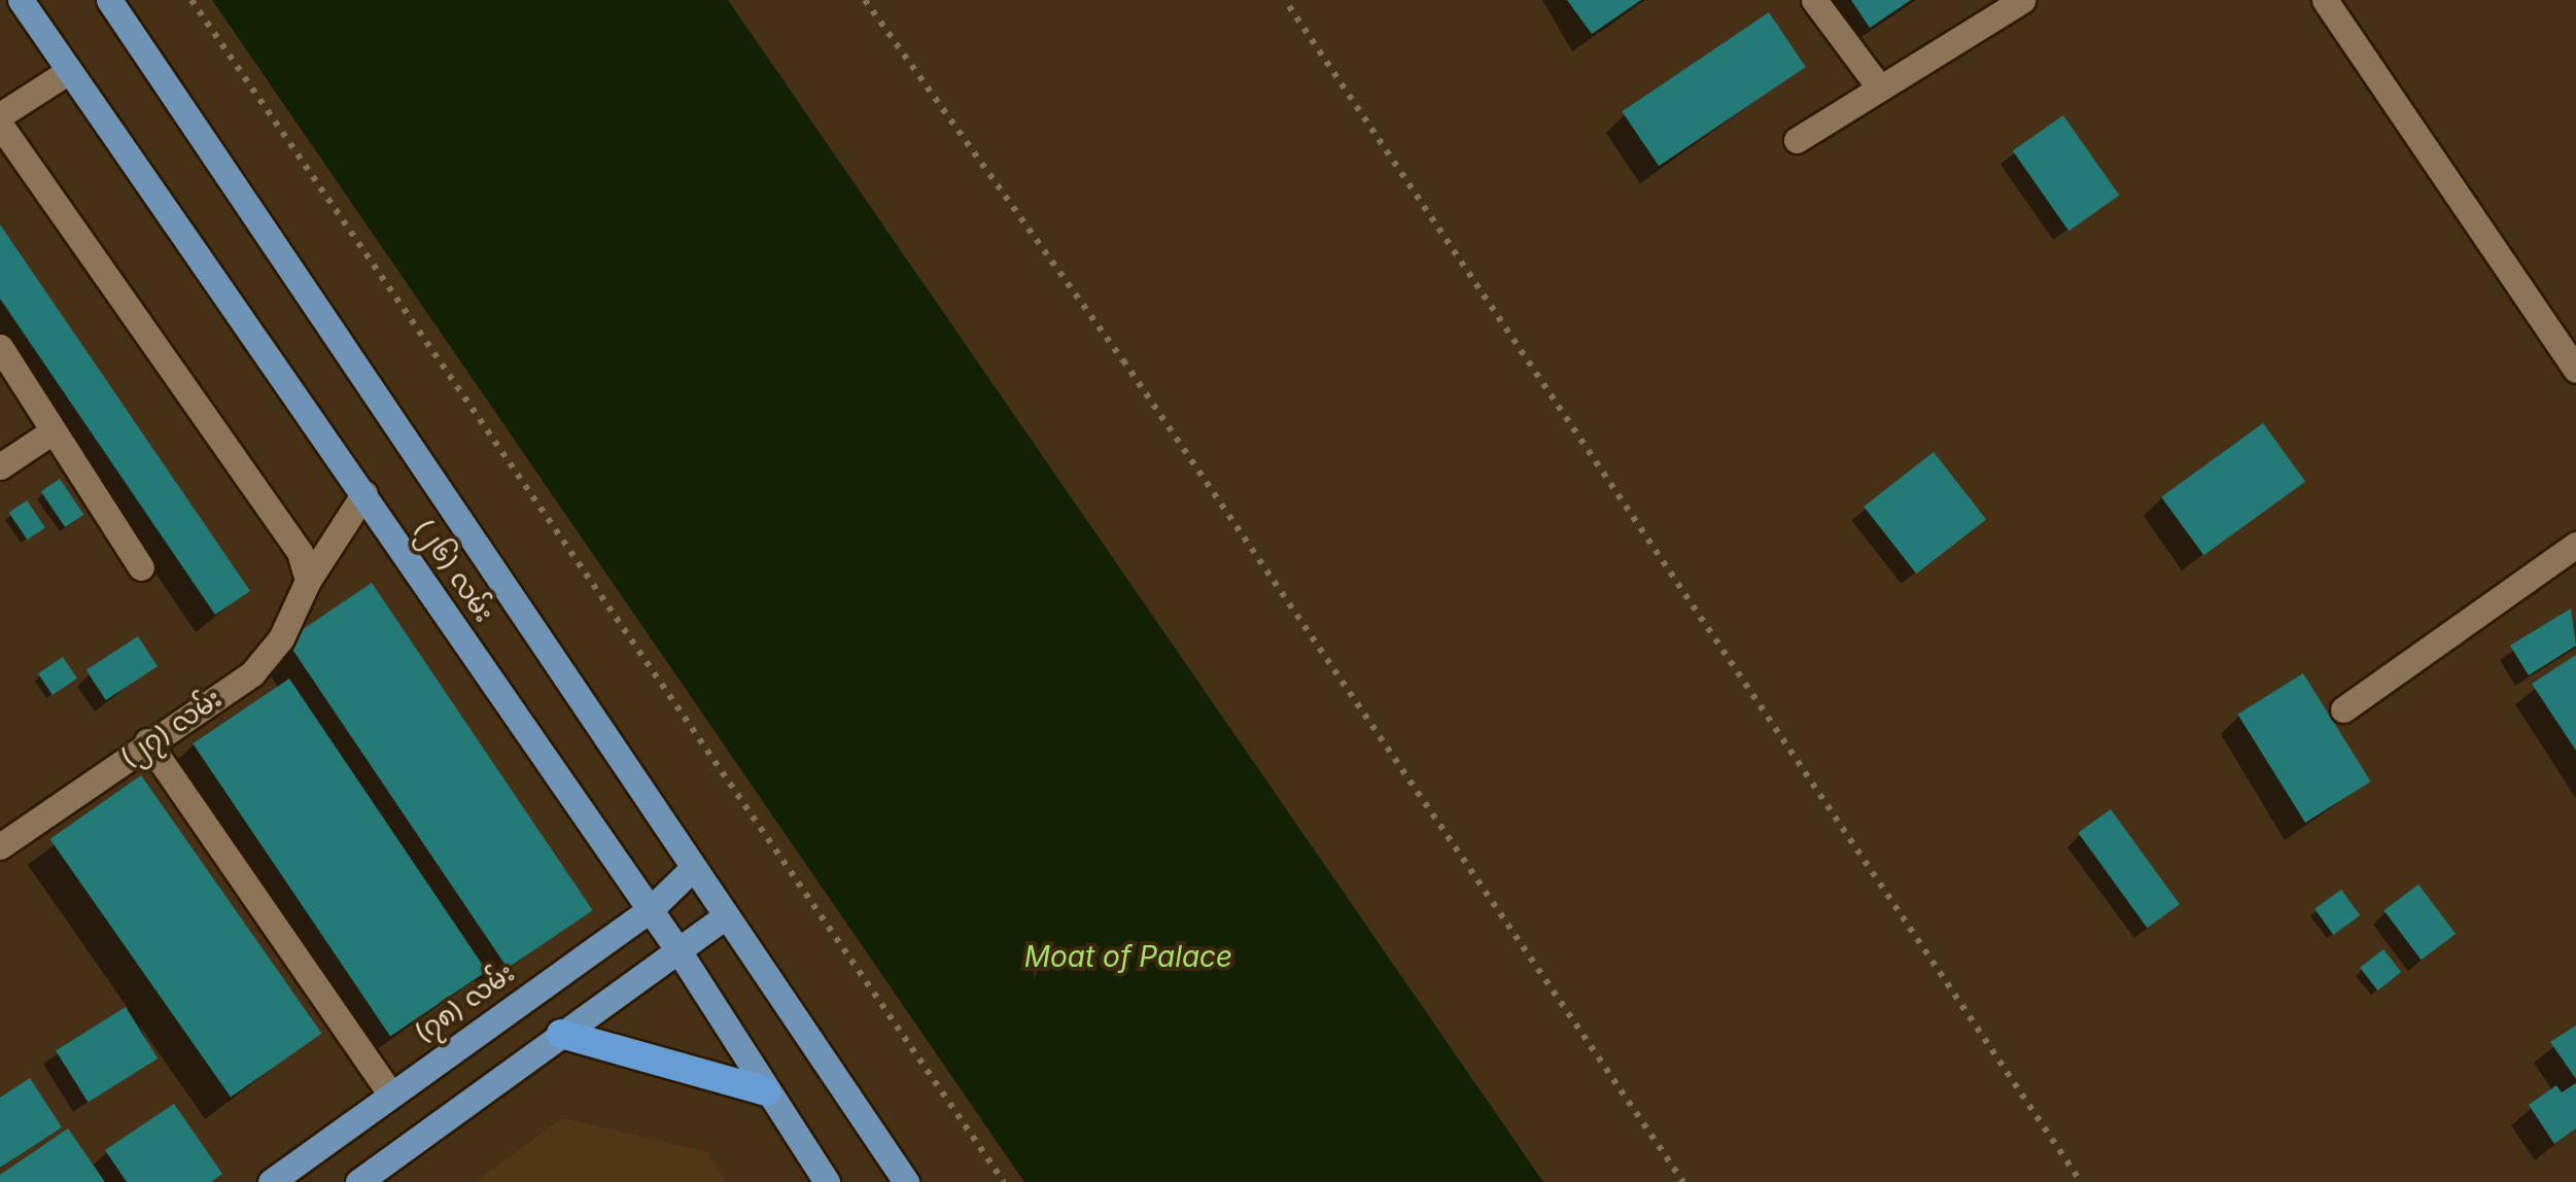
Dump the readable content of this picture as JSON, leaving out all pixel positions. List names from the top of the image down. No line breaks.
{"streets":{"main road":["(၂၆) လမ်း","(၇၈) လမ်း"],"street":["(၂၇) လမ်း"]},"crossings":[["(၂၆) လမ်း","(၂၇) လမ်း"],["(၂၆) လမ်း","(၇၈) လမ်း"]],"water":["Moat of Palace"]}
